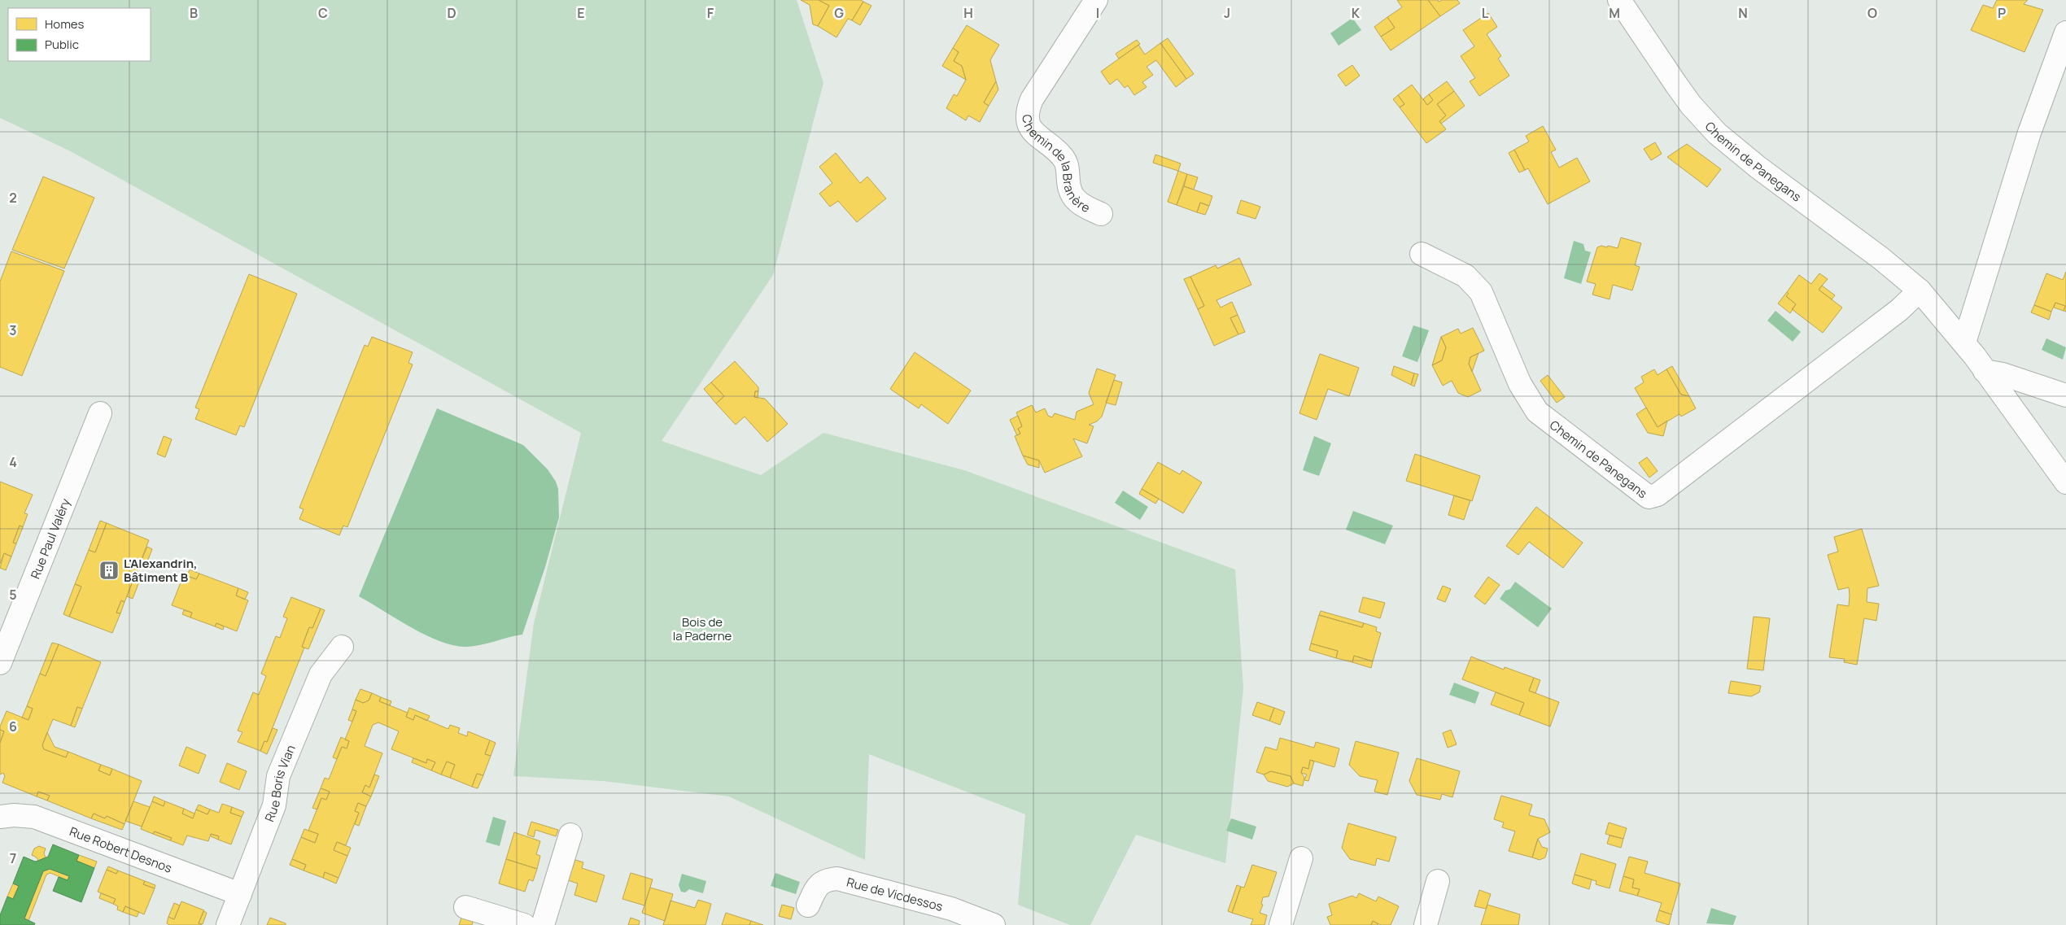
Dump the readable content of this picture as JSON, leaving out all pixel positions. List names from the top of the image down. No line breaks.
{"streets":{"street":["Chemin de la Branère","Chemin de Panegans","Rue Paul Valéry","Rue Boris Vian","Rue Robert Desnos","Rue de Vicdessos"]},"crossings":[["Rue Boris Vian","Rue Robert Desnos"]],"parks":["Bois de la Paderne"],"places":{"building":["L'Alexandrin, Bâtiment B"]},"legend":["Homes","Public"],"grid":{"columns":["B","C","D","E","F","G","H","I","J","K","L","M","N","O","P"],"rows":["2","3","4","5","6","7"]}}
